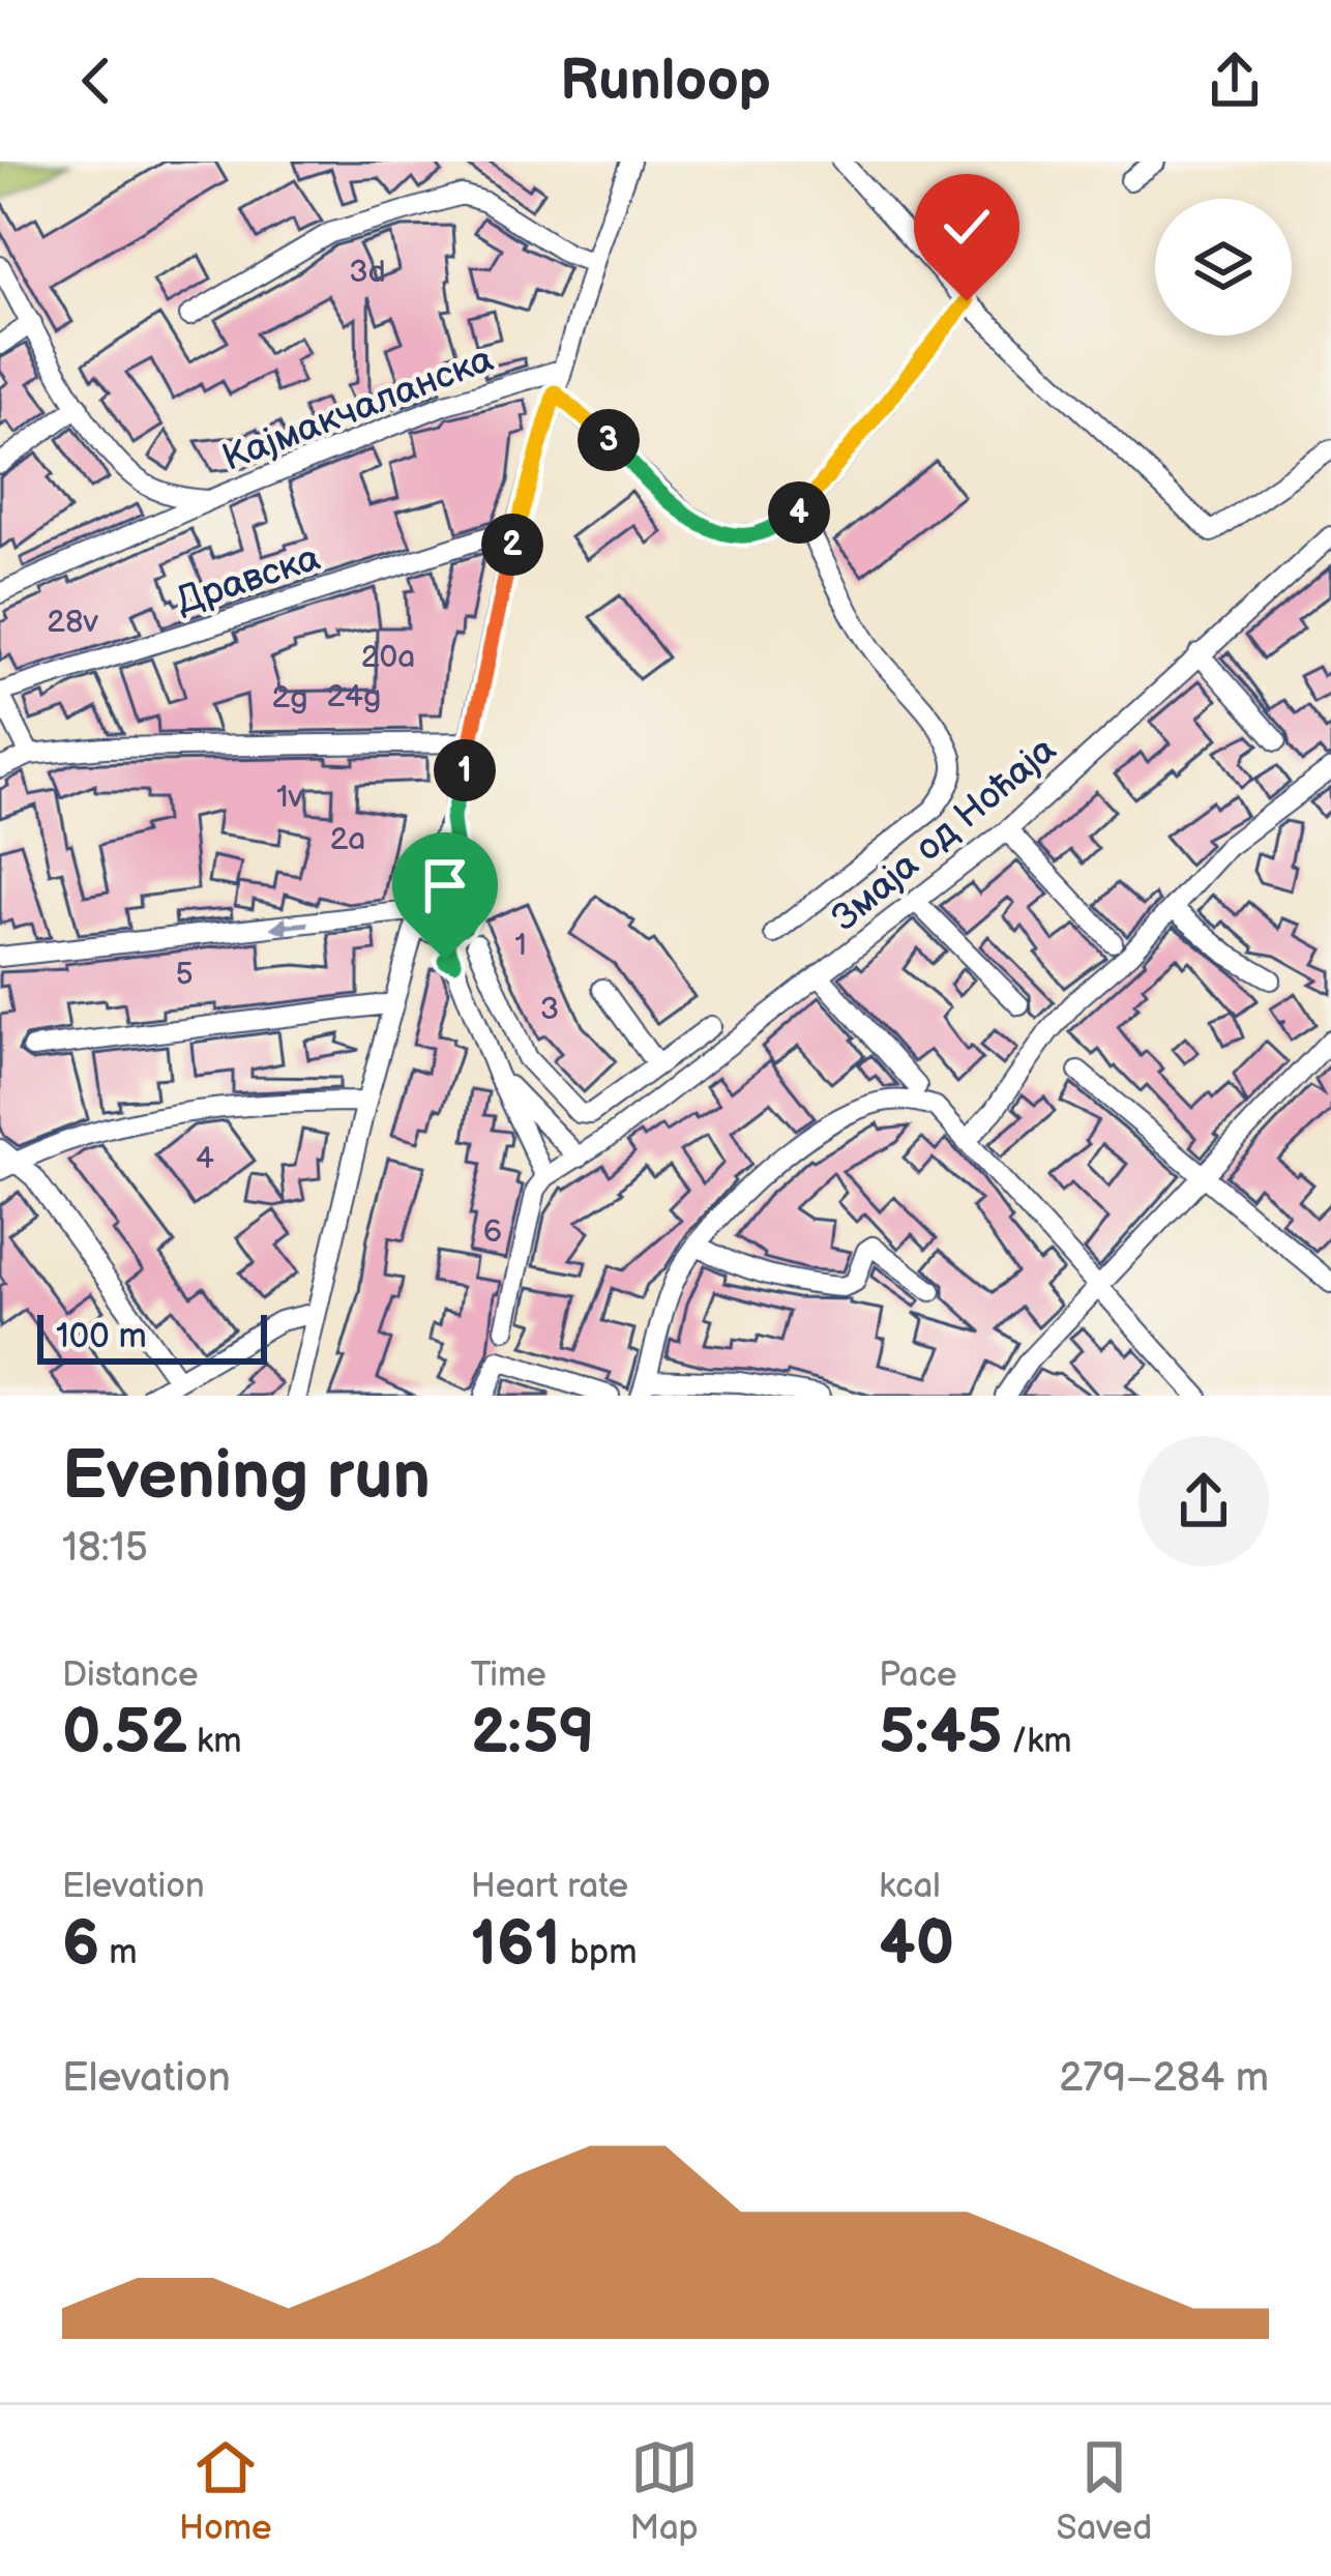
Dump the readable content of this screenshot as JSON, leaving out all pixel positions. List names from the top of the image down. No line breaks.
{"streets":{"street":["Кајмакчаланска","Дравска","Змаја од Ноћаја"]},"house_numbers":["3d","28v","20a","24g","2g","1v","2a","1","5","3","4","6"],"scale_bar":"100 m","page":{"header":"Runloop","pins":["3","4","2","1"],"scale":"100 m","heading":["Evening run","18:15"],"stats":[["Distance","0.52 km"],["Time","2:59"],["Pace","5:45 /km"],["Elevation","6 m"],["Heart rate","161 bpm"],["kcal","40"]],"chart":["Elevation","279–284 m"],"tabs":["Home","Map","Saved"]}}
